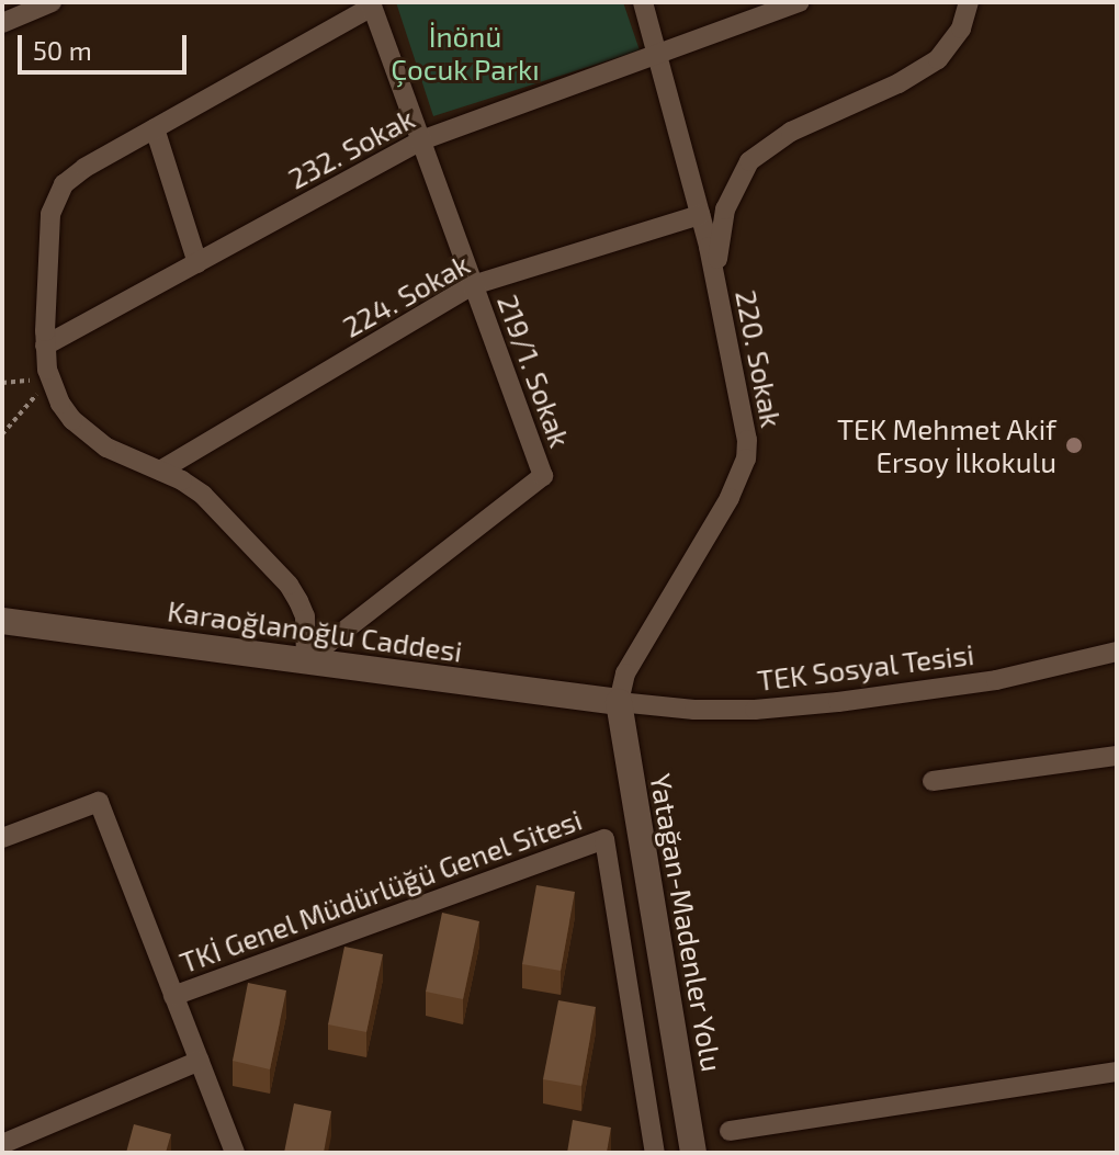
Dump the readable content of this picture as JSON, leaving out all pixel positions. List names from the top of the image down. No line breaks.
{"streets":{"street":["232. Sokak","224. Sokak","220. Sokak","219/1. Sokak","Karaoğlanoğlu Caddesi","TEK Sosyal Tesisi","TKİ Genel Müdürlüğü Genel Sitesi","Yatağan-Madenler Yolu"]},"crossings":[["232. Sokak","220. Sokak"],["232. Sokak","219/1. Sokak"],["224. Sokak","220. Sokak"],["224. Sokak","219/1. Sokak"],["220. Sokak","Karaoğlanoğlu Caddesi"],["220. Sokak","TEK Sosyal Tesisi"],["220. Sokak","Yatağan-Madenler Yolu"],["219/1. Sokak","Karaoğlanoğlu Caddesi"],["Karaoğlanoğlu Caddesi","TEK Sosyal Tesisi"],["Karaoğlanoğlu Caddesi","Yatağan-Madenler Yolu"],["TEK Sosyal Tesisi","Yatağan-Madenler Yolu"]],"parks":["İnönü Çocuk Parkı"],"places":["TEK Mehmet Akif Ersoy İlkokulu"],"scale_bar":"50 m"}
